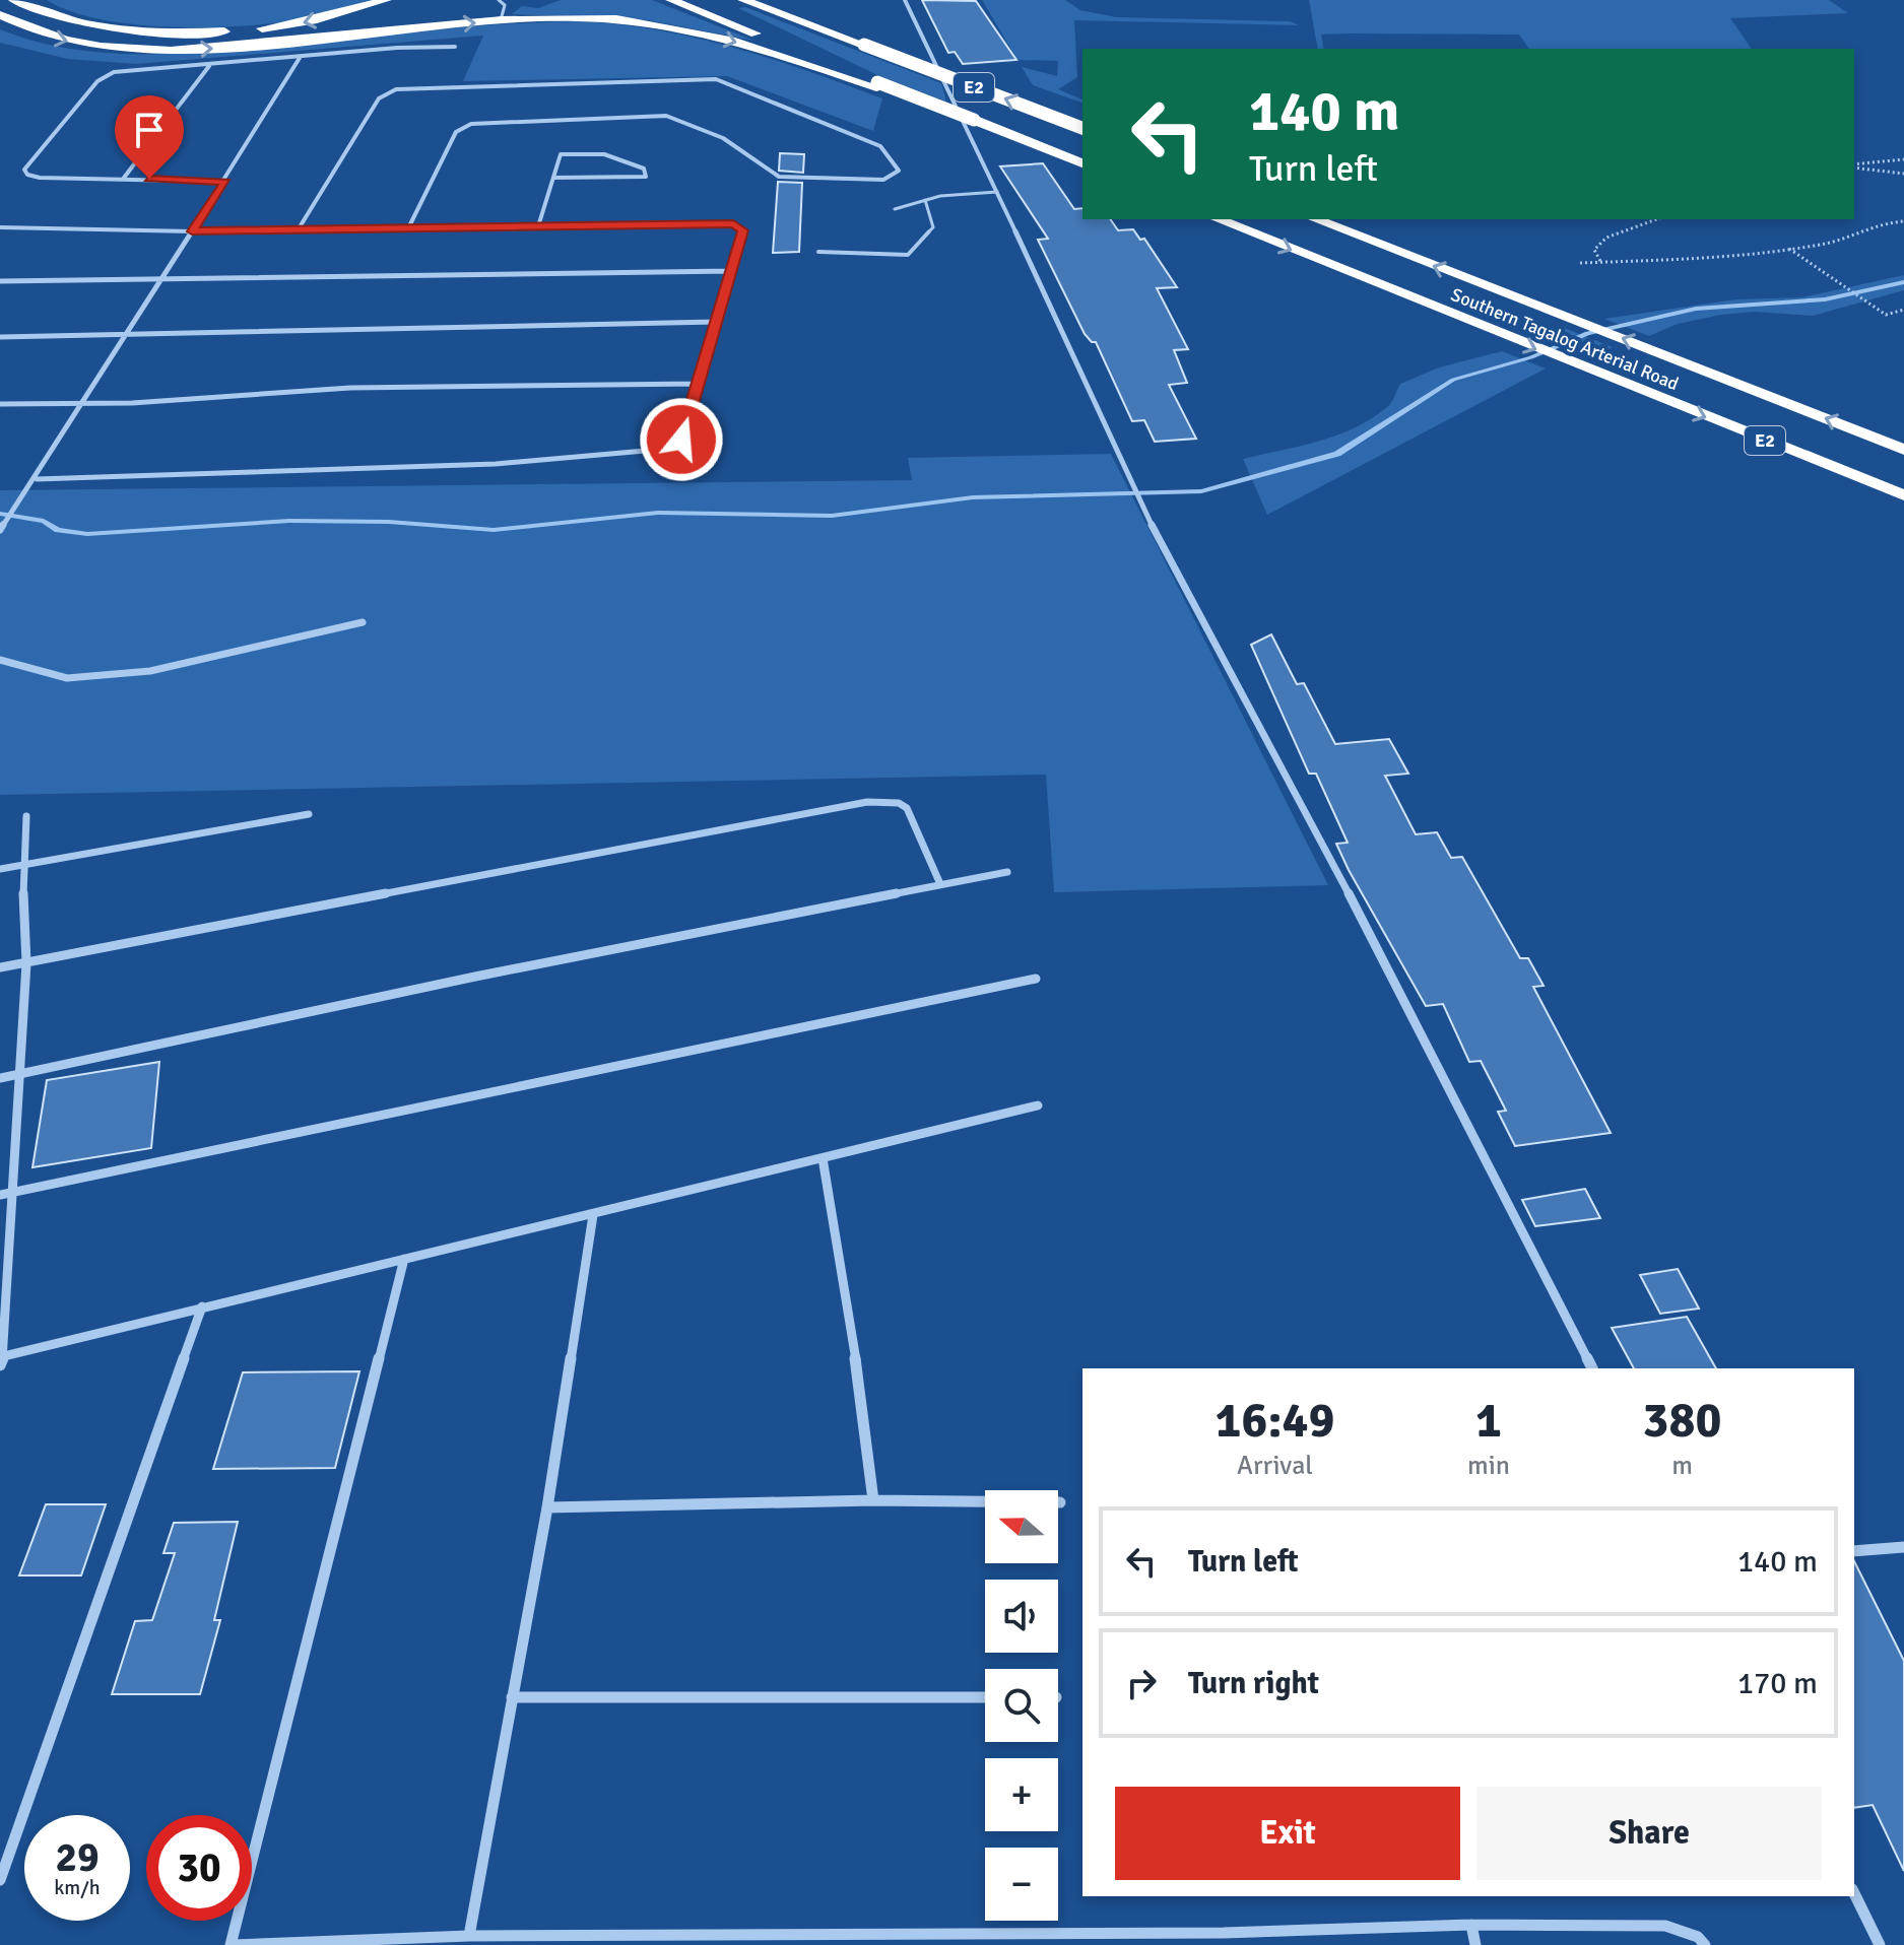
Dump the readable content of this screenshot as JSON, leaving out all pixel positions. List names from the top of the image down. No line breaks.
{"streets":{"highway":["E2","Southern Tagalog Arterial Road"]},"north":"left","page":{"turn":["140 m","Turn left"],"eta":["16:49","Arrival","1","min","380","m"],"map_buttons":["+","−"],"list":[{"name":"Turn left","value":"140 m"},{"name":"Turn right","value":"170 m"}],"buttons":["Exit","Share"],"speed":"29 km/h","limit":"30"}}
